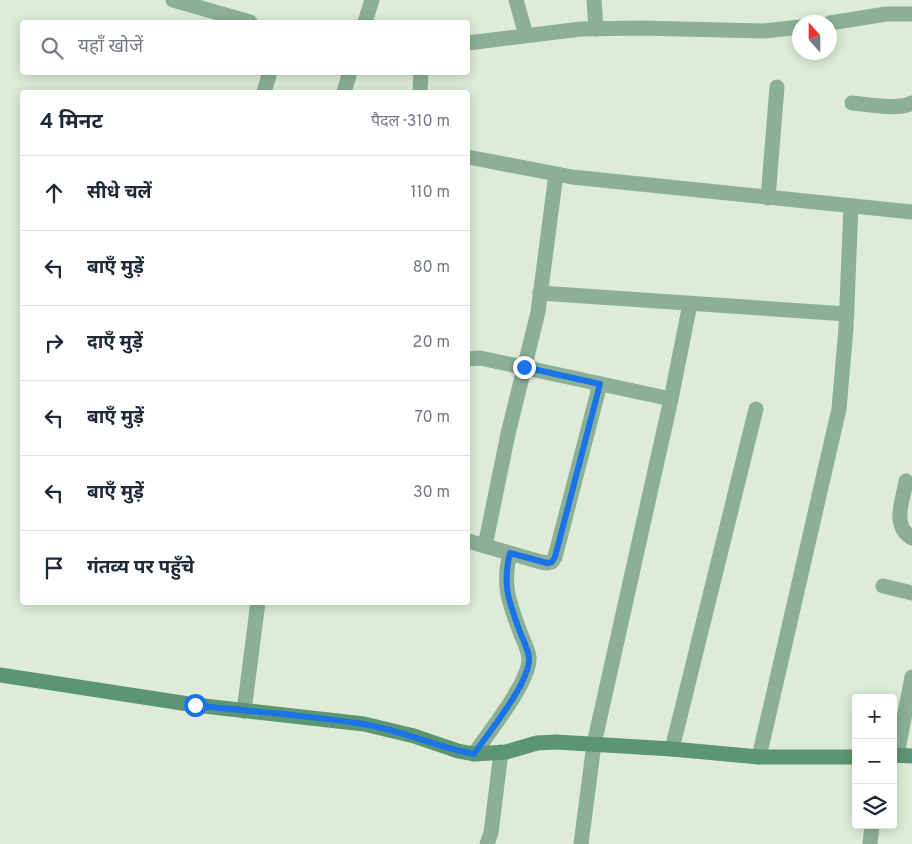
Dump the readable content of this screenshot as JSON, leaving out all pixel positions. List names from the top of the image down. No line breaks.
{"north":"top","page":{"search":"यहाँ खोजें","heading":["4 मिनट","पैदल · 310 m"],"list":[["सीधे चलें","110 m"],["बाएँ मुड़ें","80 m"],["दाएँ मुड़ें","20 m"],["बाएँ मुड़ें","70 m"],["बाएँ मुड़ें","30 m"],"गंतव्य पर पहुँचे"],"map_buttons":["+","−"]}}
